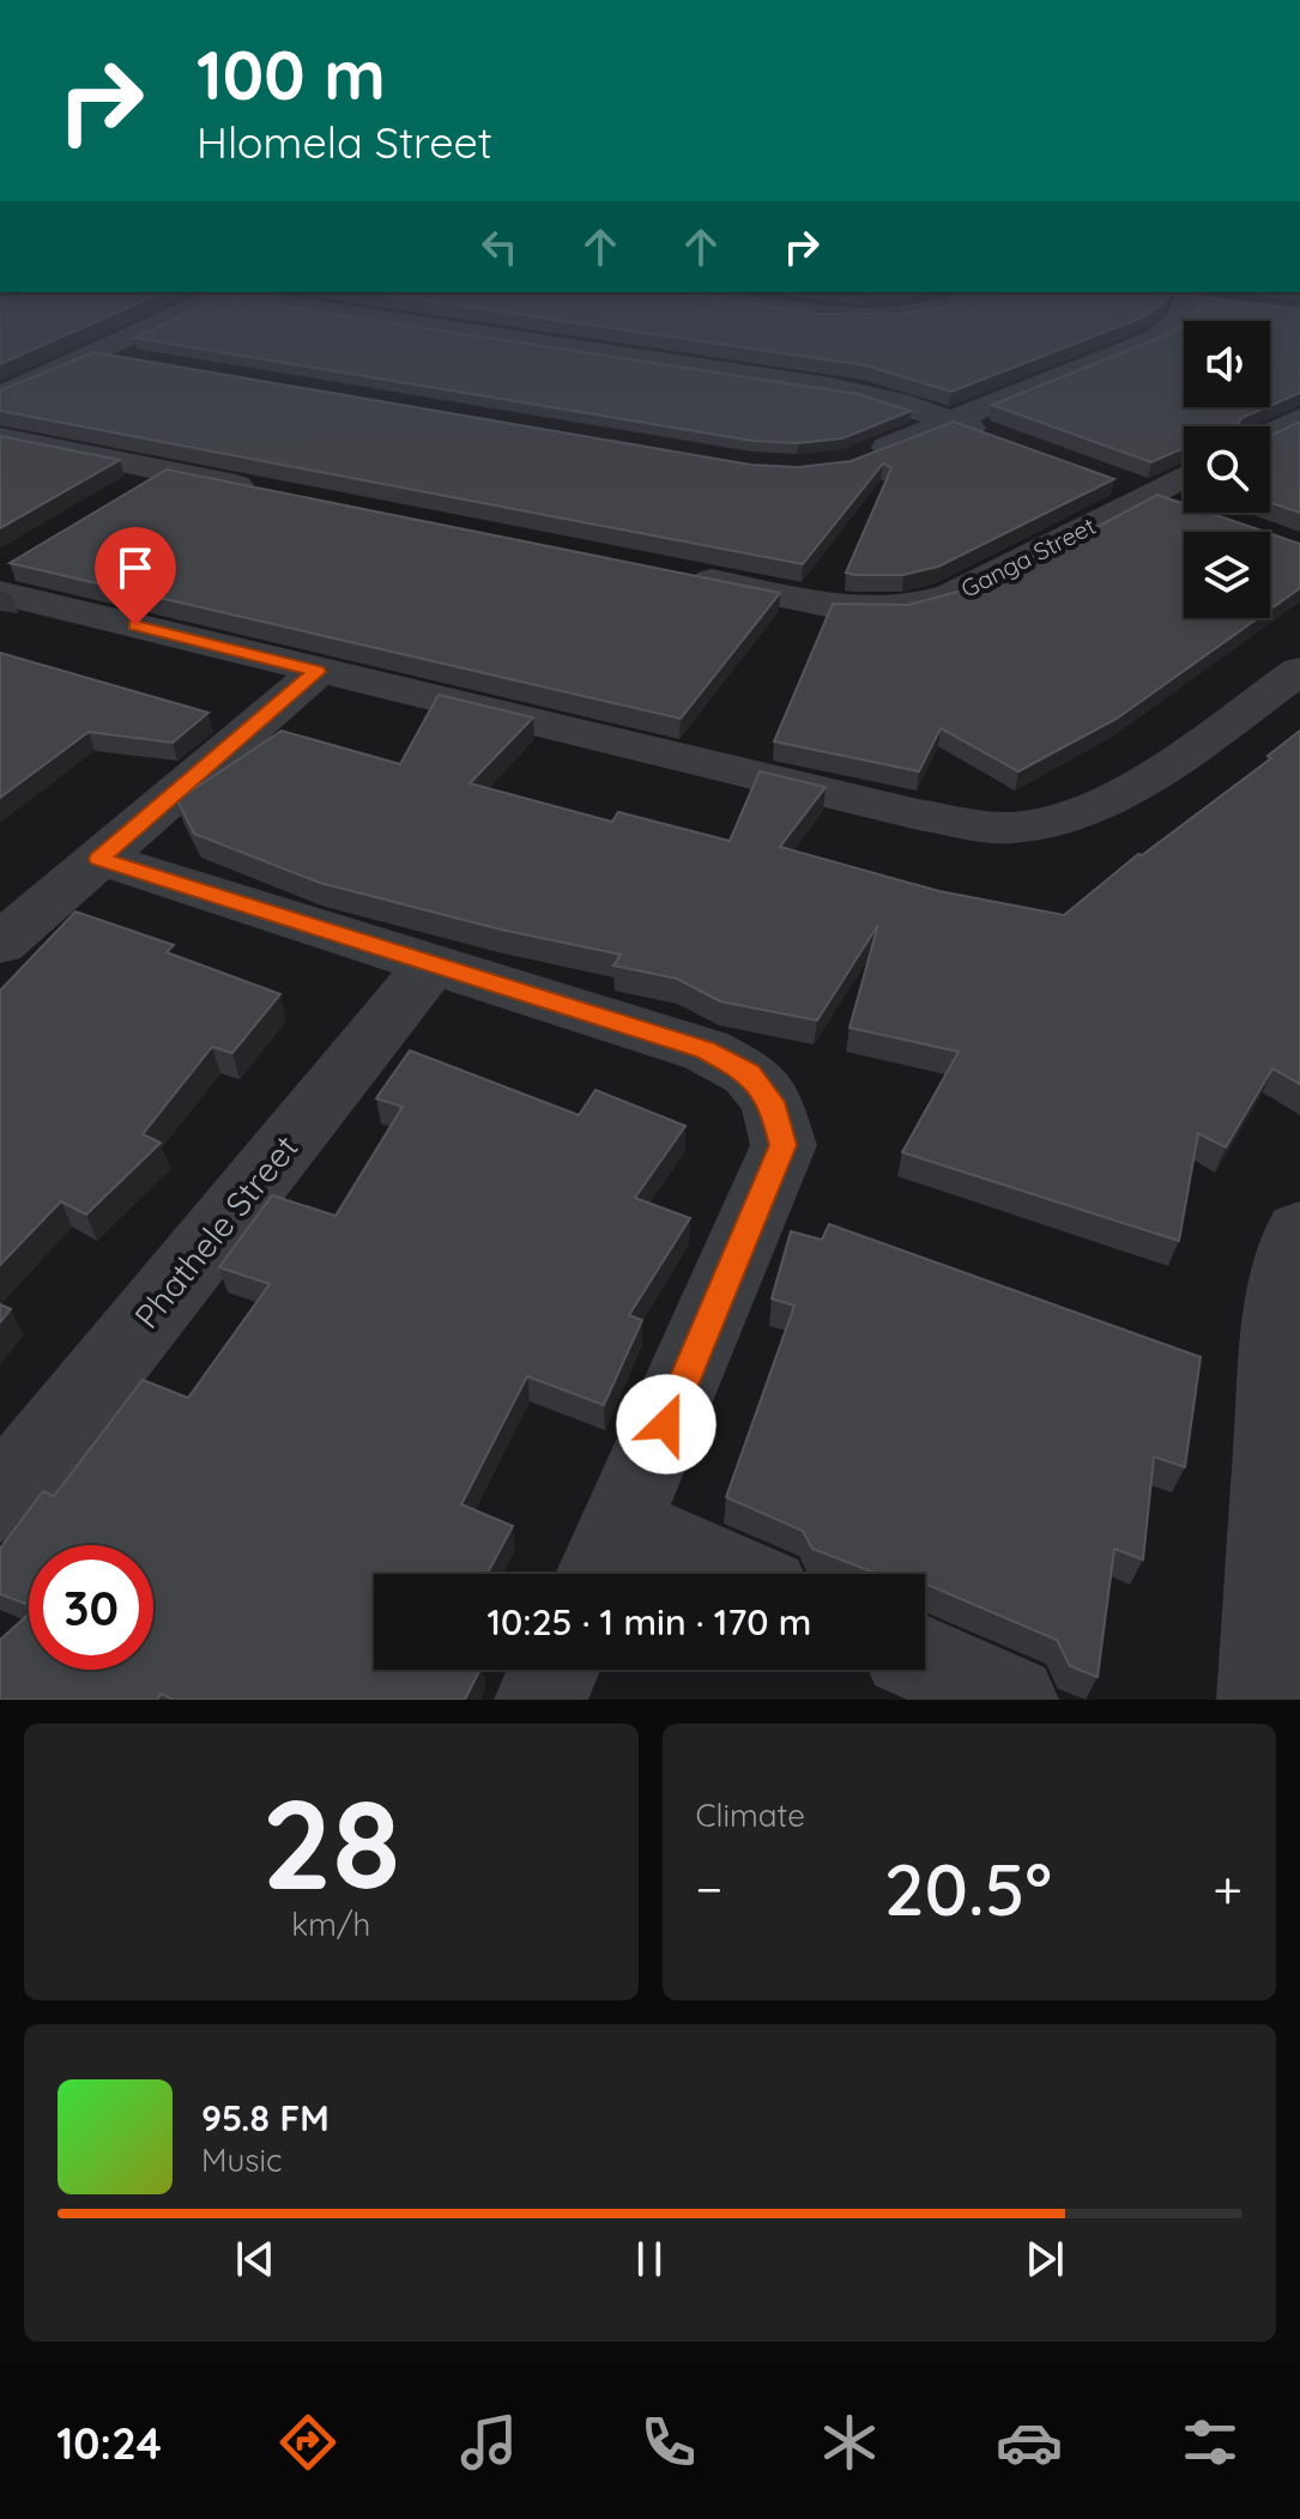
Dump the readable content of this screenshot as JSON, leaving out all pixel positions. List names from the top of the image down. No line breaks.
{"streets":{"street":["Ganga Street","Phathele Street"]},"page":{"turn":["100 m","Hlomela Street"],"limit":"30","trip":"10:25 · 1 min · 170 m","tile":[["28","km/h"],"Climate"],"heat":["−","20.5°","+"],"song":["95.8 FM","Music"],"tabs":"10:24"}}
